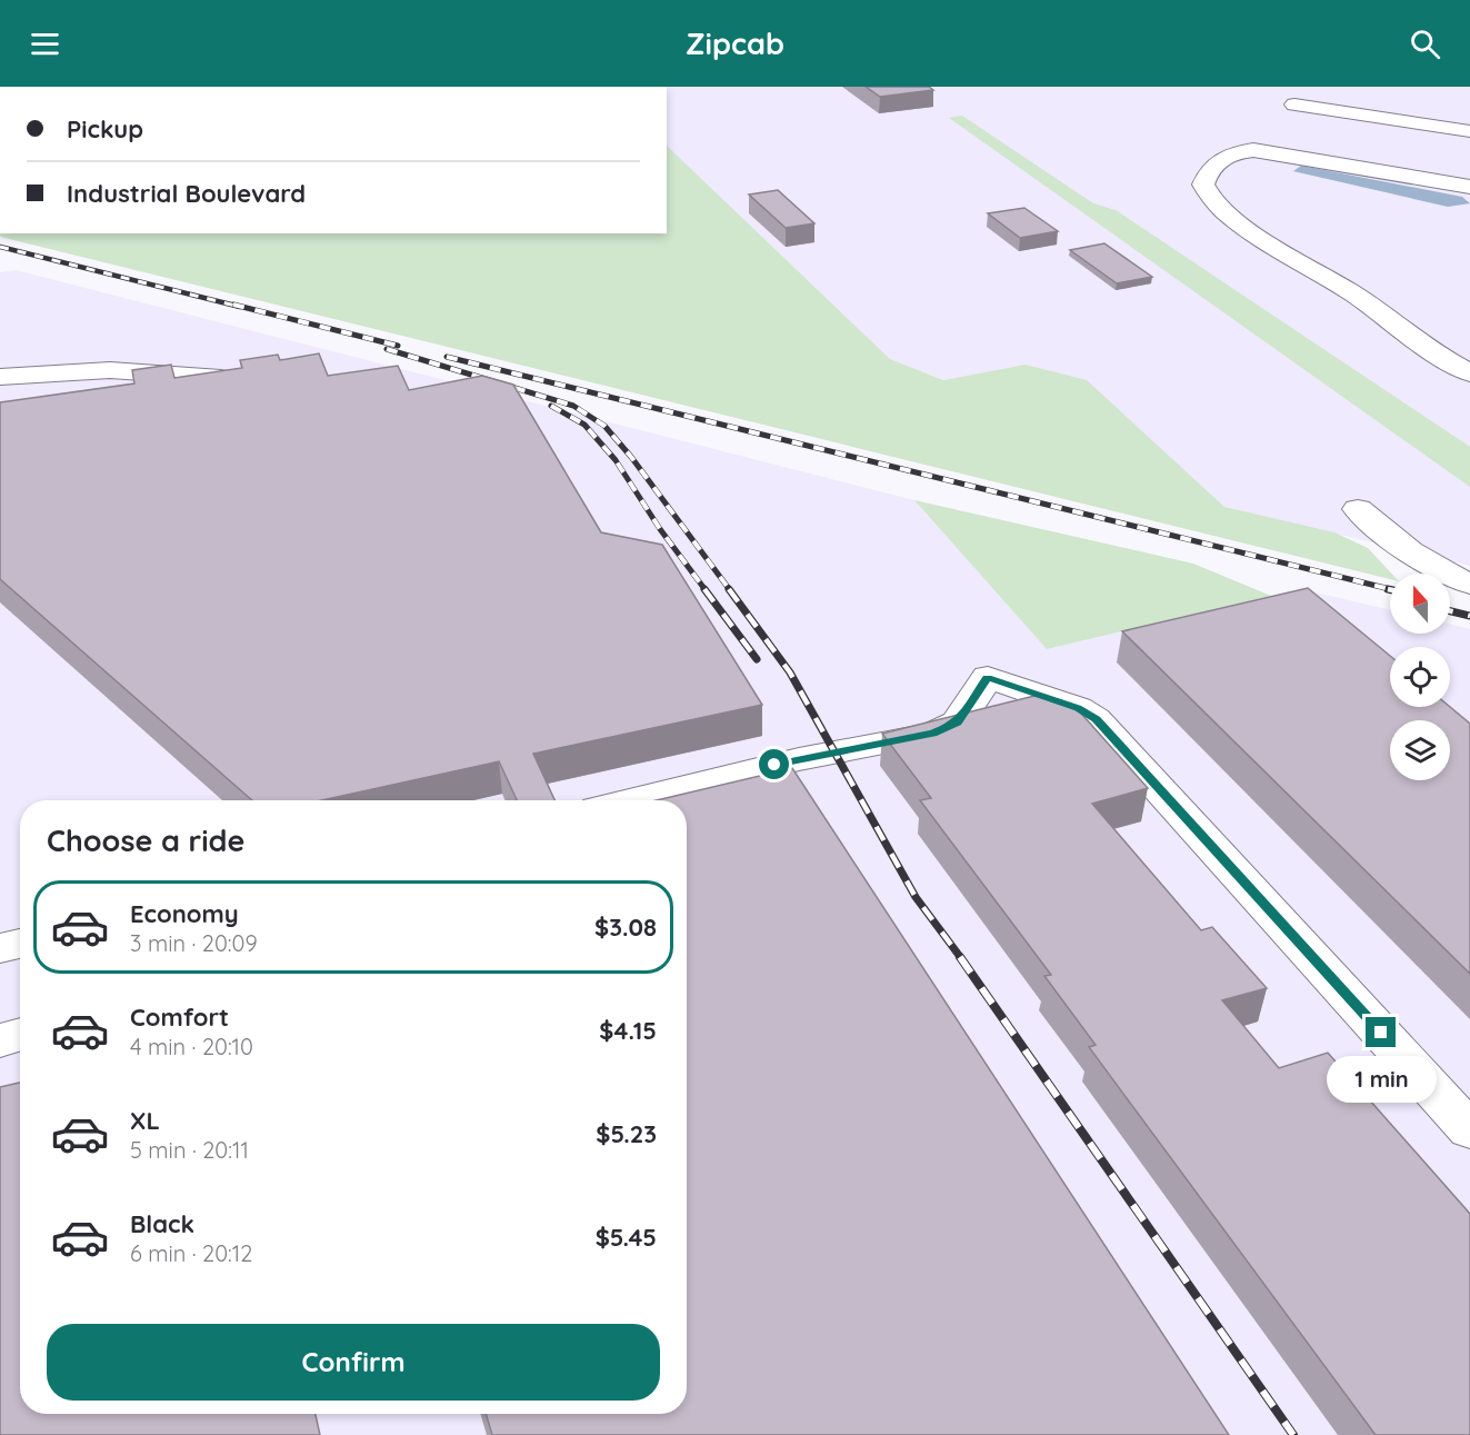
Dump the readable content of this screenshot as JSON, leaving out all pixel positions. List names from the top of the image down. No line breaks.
{"north":"top","page":{"header":"Zipcab","banner":["Pickup","Industrial Boulevard"],"heading":"Choose a ride","list":[{"name":"Economy","note":"3 min · 20:09","value":"$3.08"},{"name":"Comfort","note":"4 min · 20:10","value":"$4.15"},{"name":"XL","note":"5 min · 20:11","value":"$5.23"},{"name":"Black","note":"6 min · 20:12","value":"$5.45"}],"bubble":"1 min","buttons":"Confirm"}}
